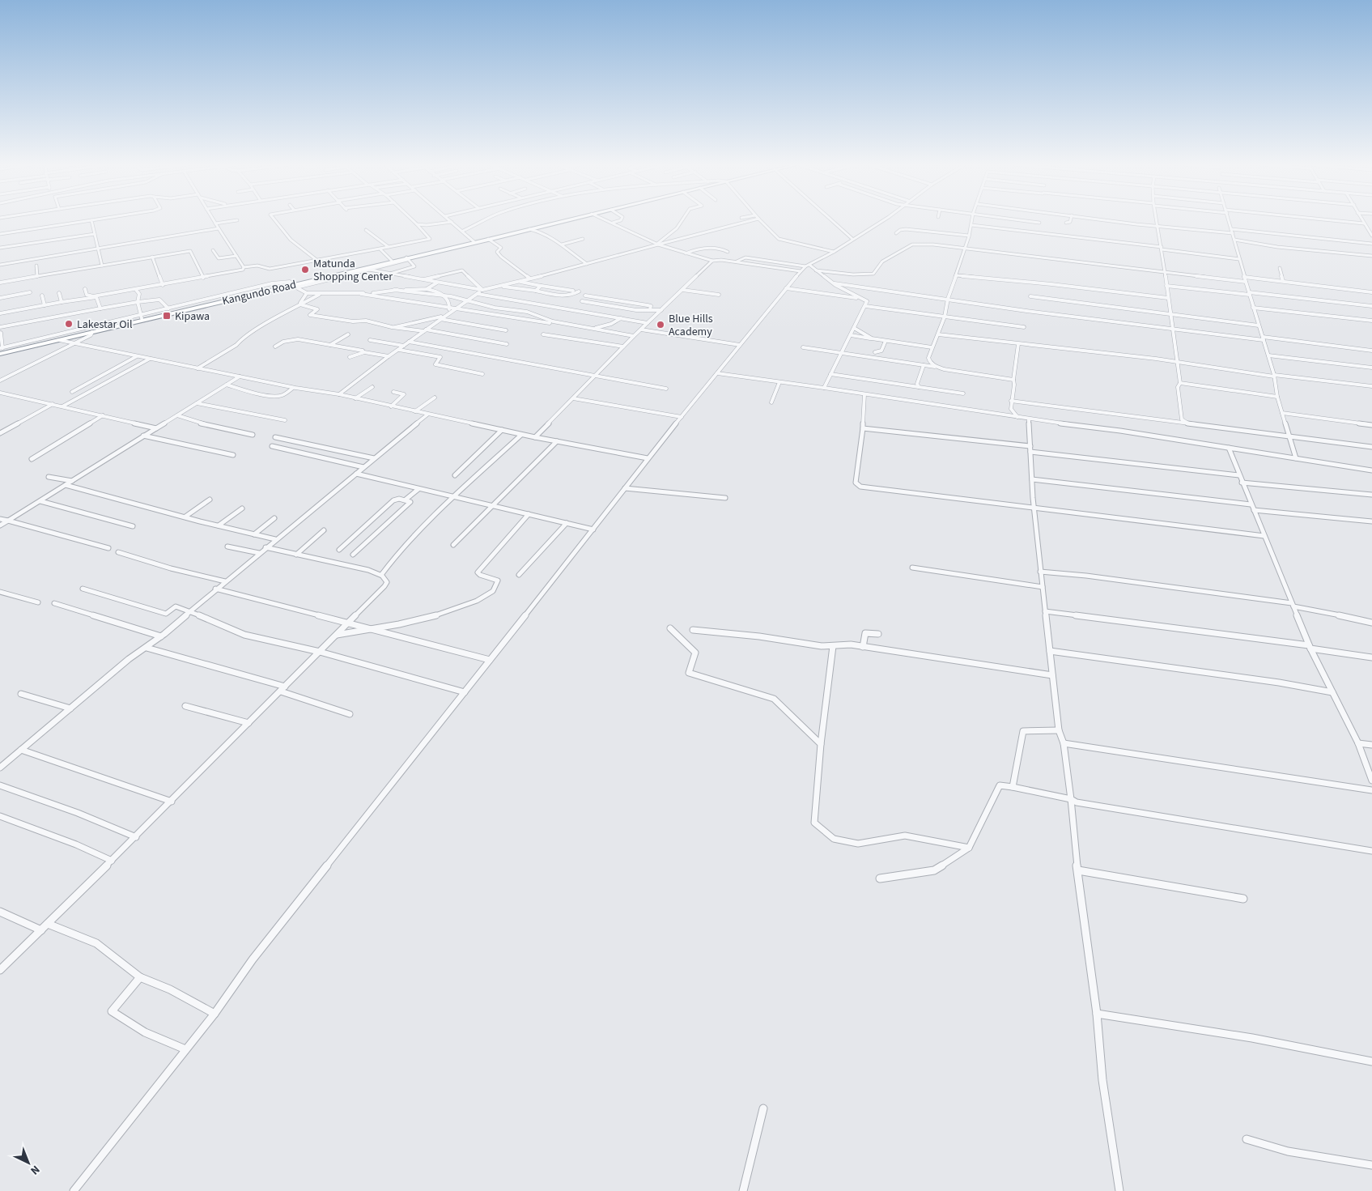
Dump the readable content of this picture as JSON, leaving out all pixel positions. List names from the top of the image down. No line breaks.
{"streets":{"highway":["Kangundo Road"]},"places":{"other":["Matunda Shopping Center","Lakestar Oil","Blue Hills Academy"],"transit":["Kipawa"]},"north":"bottom right"}
